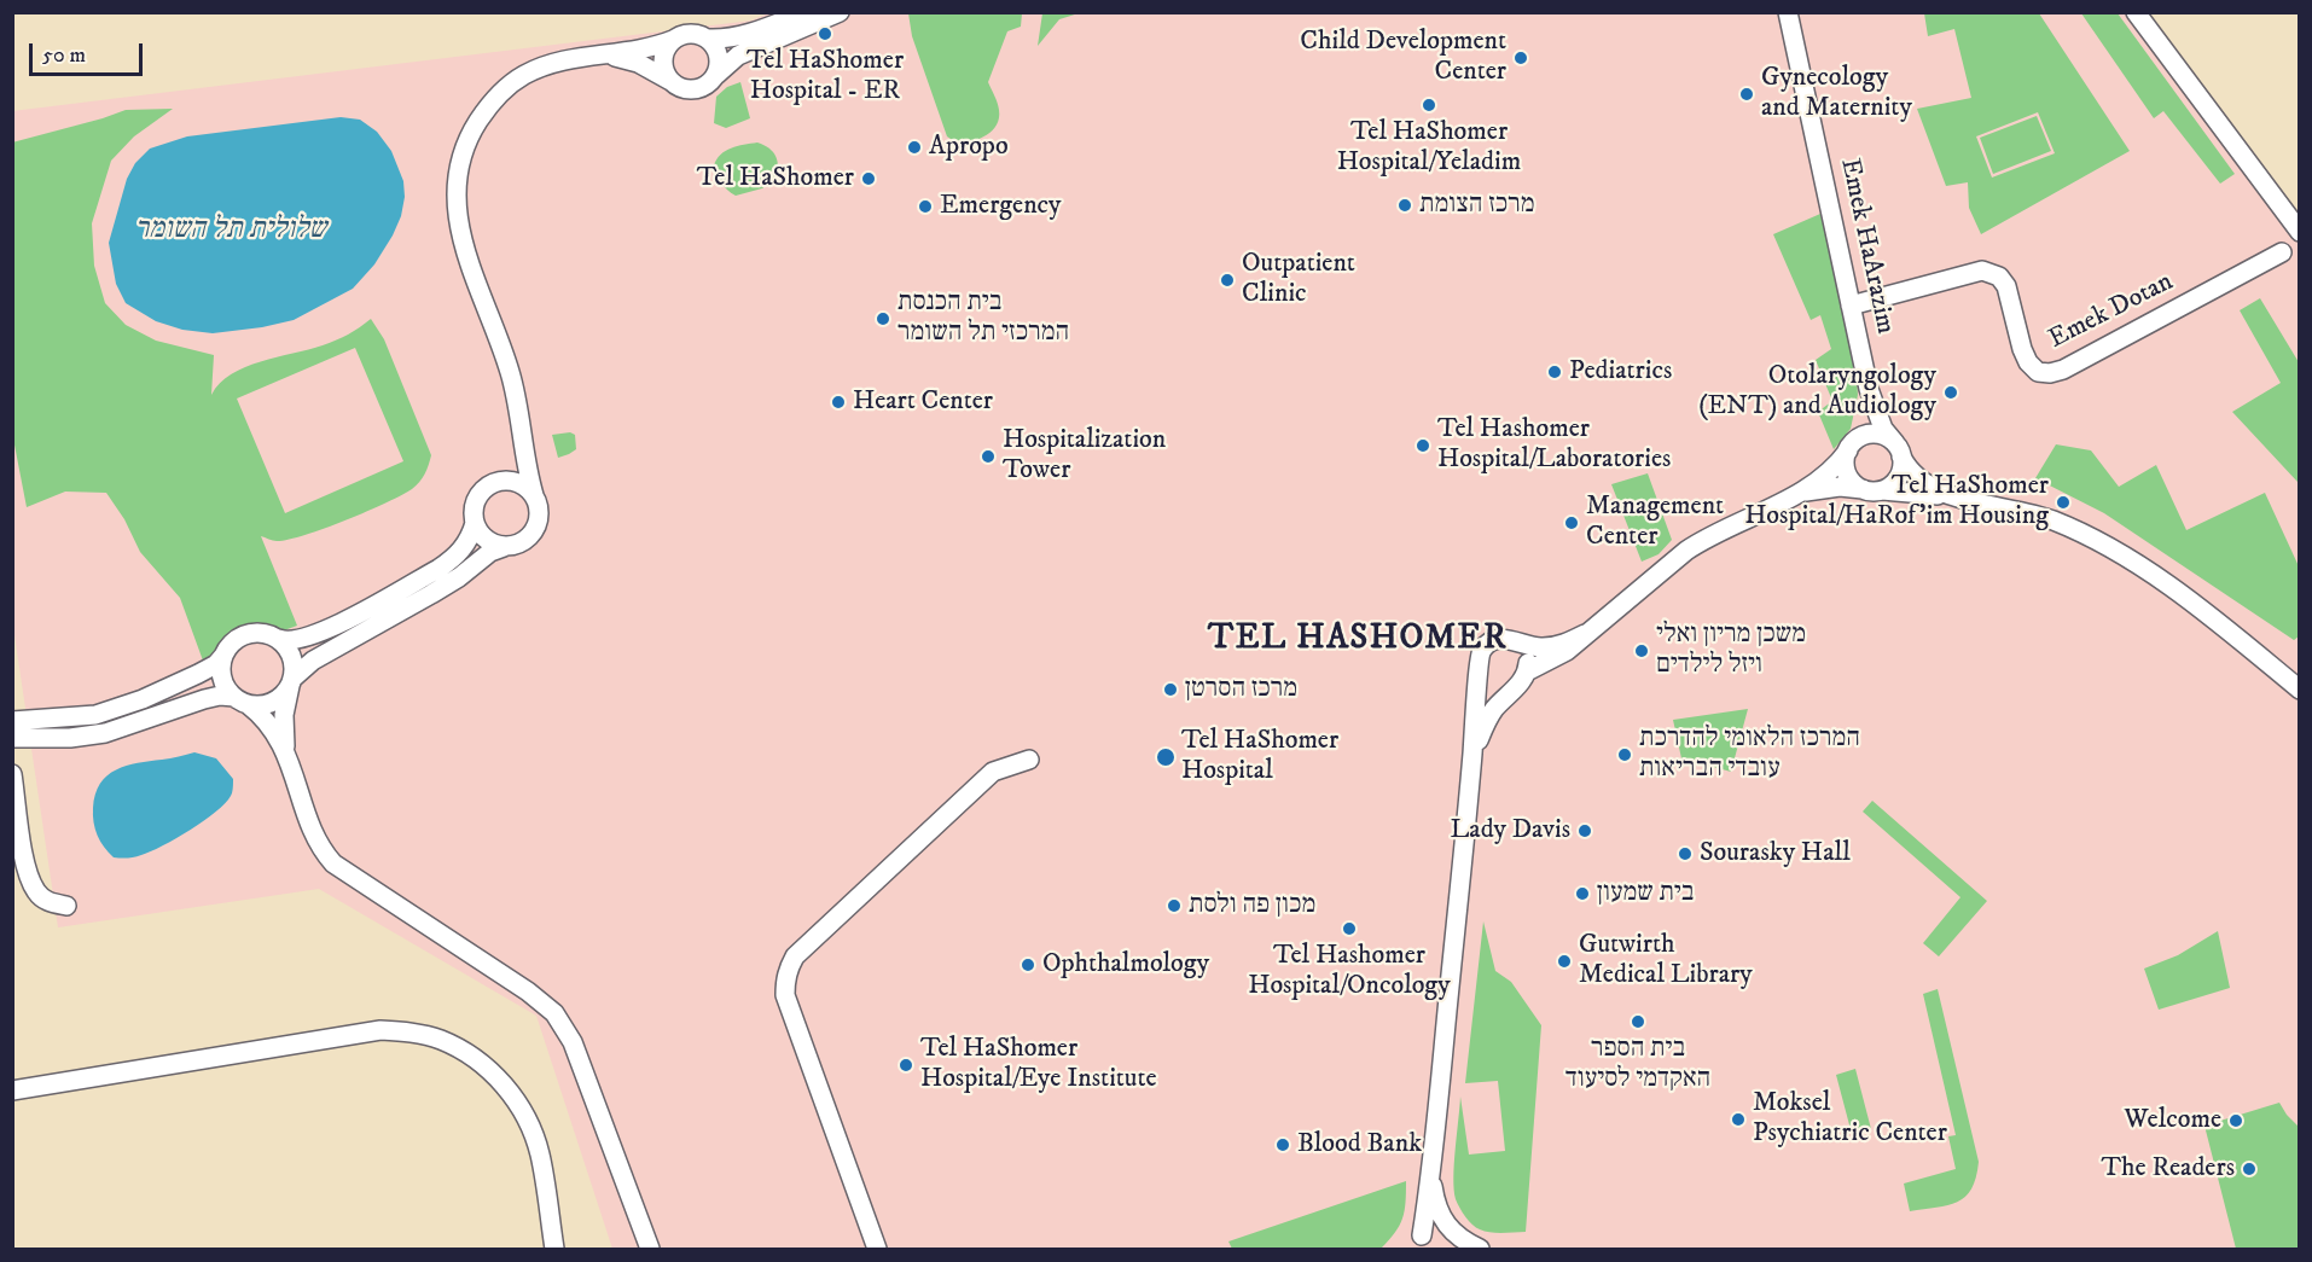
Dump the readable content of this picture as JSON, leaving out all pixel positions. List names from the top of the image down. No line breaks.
{"streets":{"street":["Emek HaArazim","Emek Dotan"]},"crossings":[["Emek HaArazim","Emek Dotan"]],"districts":["TEL HASHOMER"],"water":["שלולית תל השומר"],"places":["Tel HaShomer Hospital - ER","Child Development Center","Gynecology and Maternity","Tel HaShomer Hospital/Yeladim","Apropo","Tel HaShomer","מרכז הצומת","Emergency","Outpatient Clinic","בית הכנסת המרכזי תל השומר","Pediatrics","Otolaryngology (ENT) and Audiology","Heart Center","Tel Hashomer Hospital/Laboratories","Hospitalization Tower","Tel HaShomer Hospital/HaRof'im Housing","Management Center","משכן מריון ואלי ויזל לילדים","מרכז הסרטן","המרכז הלאומי להדרכת עובדי הבריאות","Tel HaShomer Hospital","Lady Davis","Sourasky Hall","בית שמעון","מכון פה ולסת","Tel Hashomer Hospital/Oncology","Gutwirth Medical Library","Ophthalmology","בית הספר האקדמי לסיעוד","Tel HaShomer Hospital/Eye Institute","Moksel Psychiatric Center","Welcome","Blood Bank","The Readers"],"scale_bar":"50 m"}
